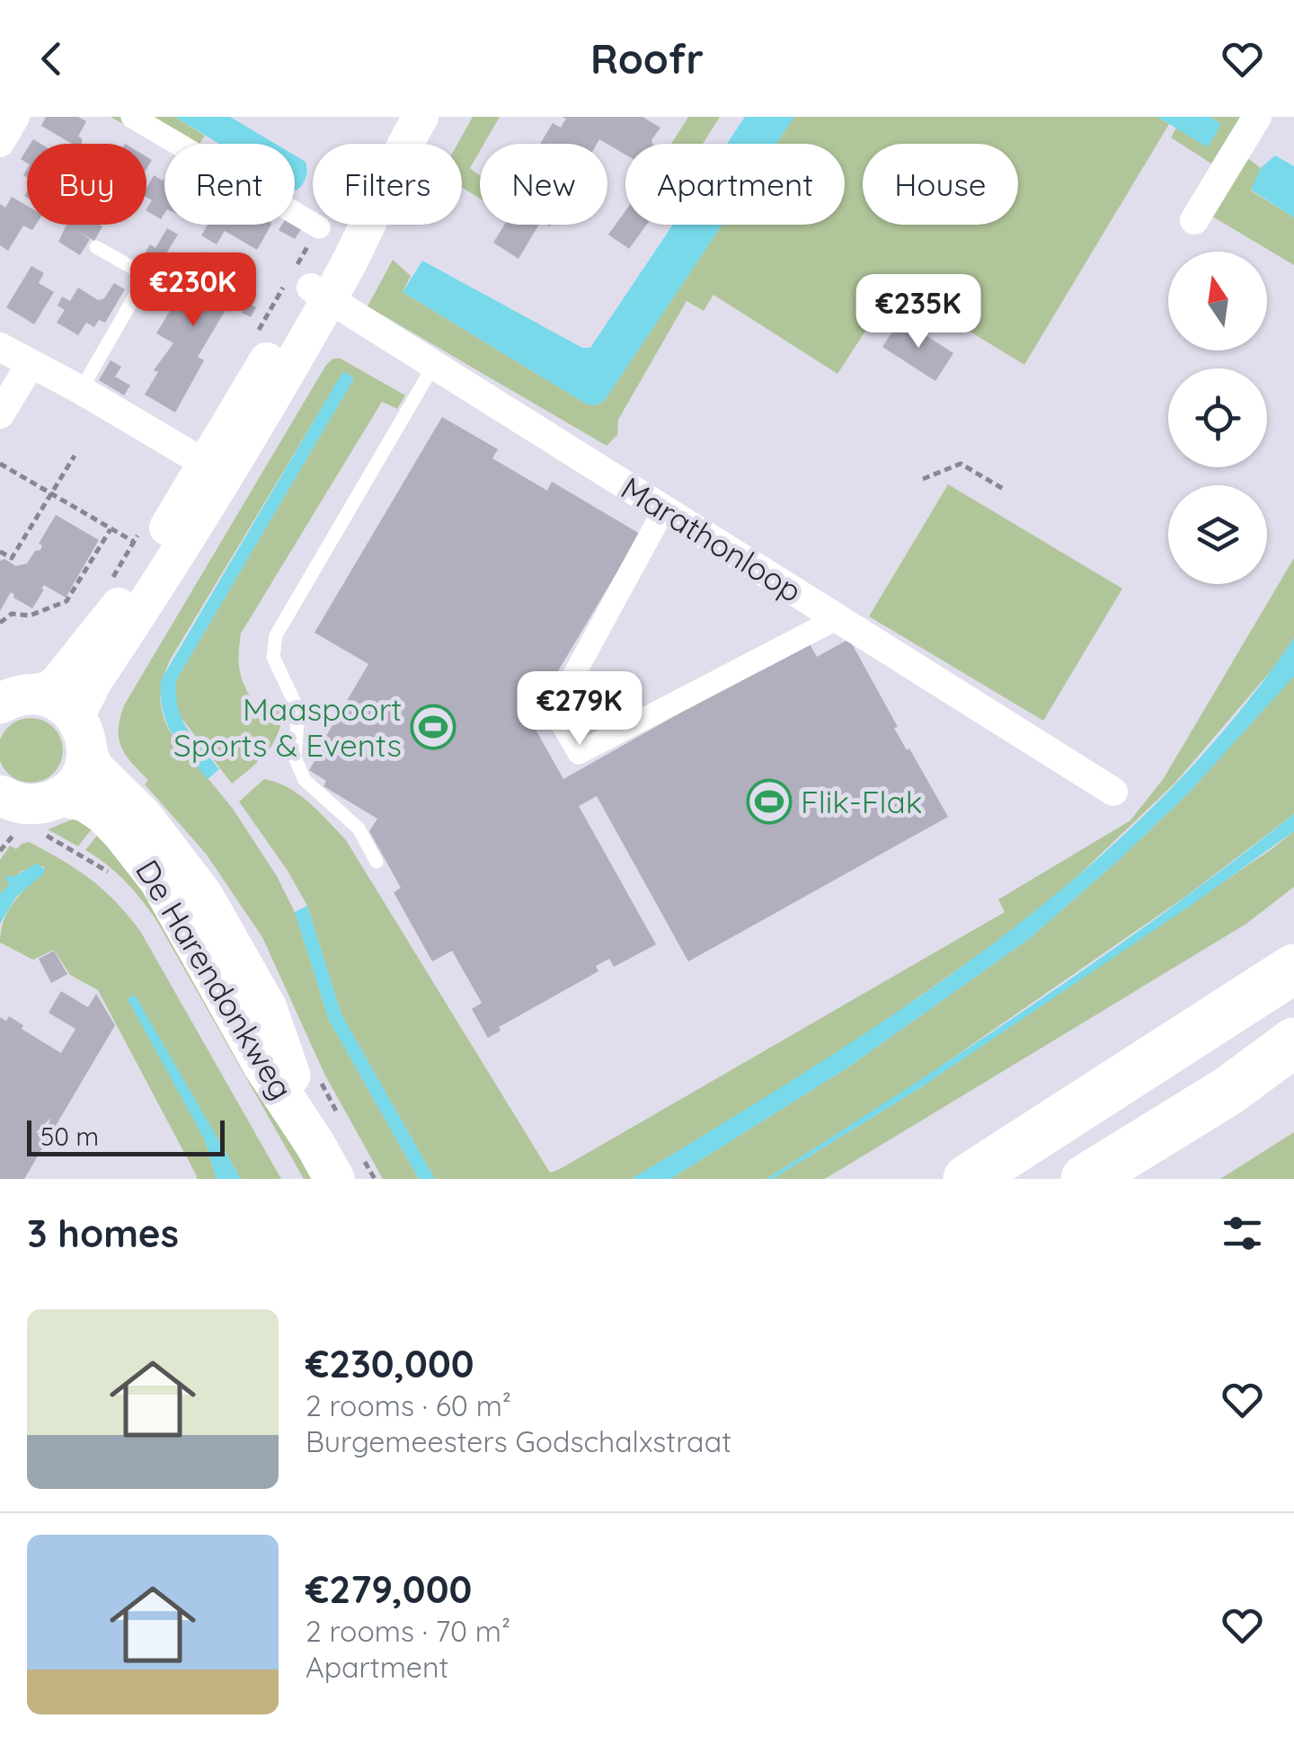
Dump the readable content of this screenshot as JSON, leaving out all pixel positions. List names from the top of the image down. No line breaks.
{"streets":{"main road":["De Harendonkweg"],"street":["Marathonloop"]},"places":{"sports":["Maaspoort Sports & Events","Flik-Flak"]},"scale_bar":"50 m","north":"top","page":{"header":"Roofr","chip":["Buy","Rent","Filters","New","Apartment","House"],"price":["€230K","€235K","€279K"],"scale":"50 m","heading":"3 homes","list":[{"name":"€230,000","note":"2 rooms · 60 m² · Burgemeesters Godschalxstraat"},{"name":"€279,000","note":"2 rooms · 70 m² · Apartment"}]}}
